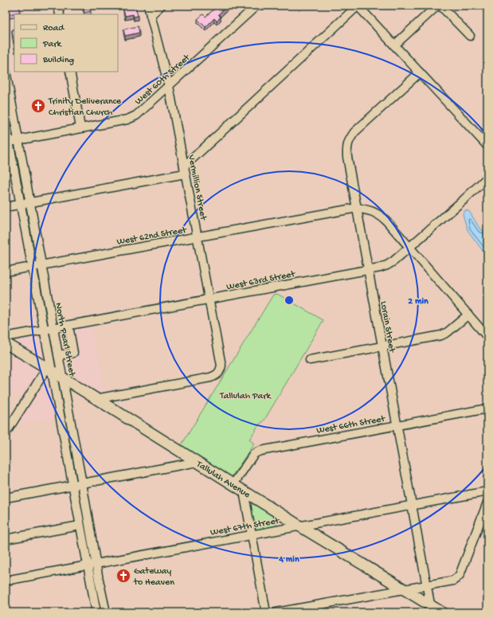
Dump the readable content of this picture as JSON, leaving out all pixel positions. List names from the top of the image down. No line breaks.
{"streets":{"main road":["Tallulah Avenue"],"street":["West 60th Street","Vermillion Street","West 62nd Street","West 63rd Street","Lorain Street","North Pearl Street","West 66th Street","West 67th Street"]},"crossings":[["West 60th Street","Vermillion Street"],["West 60th Street","North Pearl Street"],["Vermillion Street","West 62nd Street"],["Vermillion Street","West 63rd Street"],["Vermillion Street","Tallulah Avenue"],["West 62nd Street","Lorain Street"],["West 62nd Street","North Pearl Street"],["West 63rd Street","Lorain Street"],["West 63rd Street","North Pearl Street"],["Lorain Street","West 66th Street"],["Lorain Street","Tallulah Avenue"],["Lorain Street","West 67th Street"],["North Pearl Street","Tallulah Avenue"],["North Pearl Street","West 67th Street"],["West 66th Street","Tallulah Avenue"],["Tallulah Avenue","West 67th Street"]],"parks":["Tallulah Park"],"places":{"church":["Trinity Deliverance Christian Church","Gateway to Heaven"]},"legend":["Road","Park","Building"],"rings":["2 min","4 min"]}
